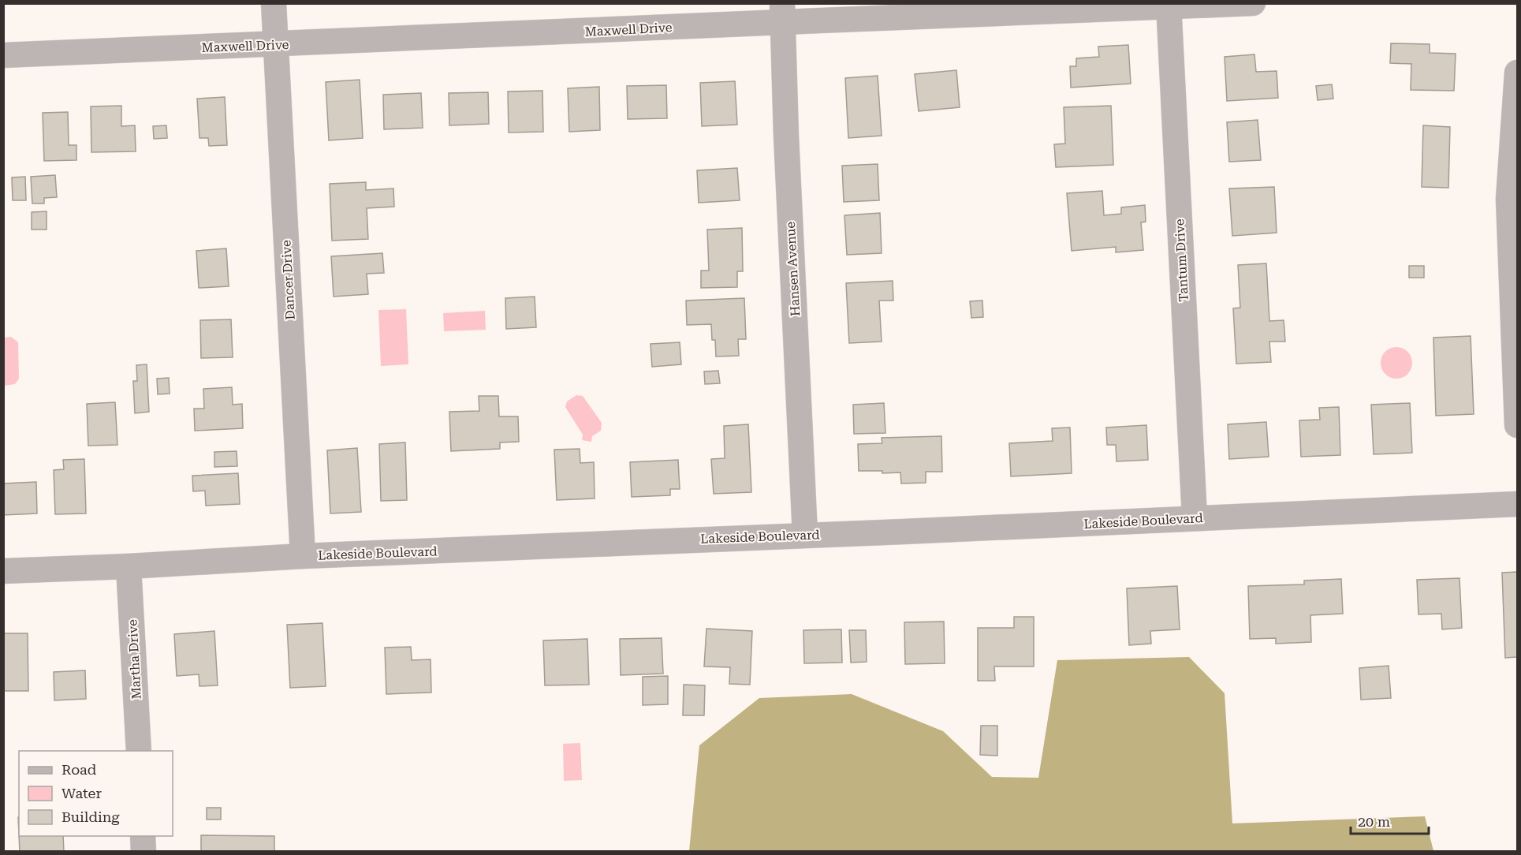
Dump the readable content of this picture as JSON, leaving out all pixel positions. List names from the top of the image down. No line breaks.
{"streets":{"street":["Maxwell Drive","Tantum Drive","Hansen Avenue","Dancer Drive","Lakeside Boulevard","Martha Drive"]},"crossings":[["Maxwell Drive","Tantum Drive"],["Maxwell Drive","Hansen Avenue"],["Maxwell Drive","Dancer Drive"],["Tantum Drive","Lakeside Boulevard"],["Hansen Avenue","Lakeside Boulevard"],["Dancer Drive","Lakeside Boulevard"],["Lakeside Boulevard","Martha Drive"]],"legend":["Road","Water","Building"],"scale_bar":"20 m"}
